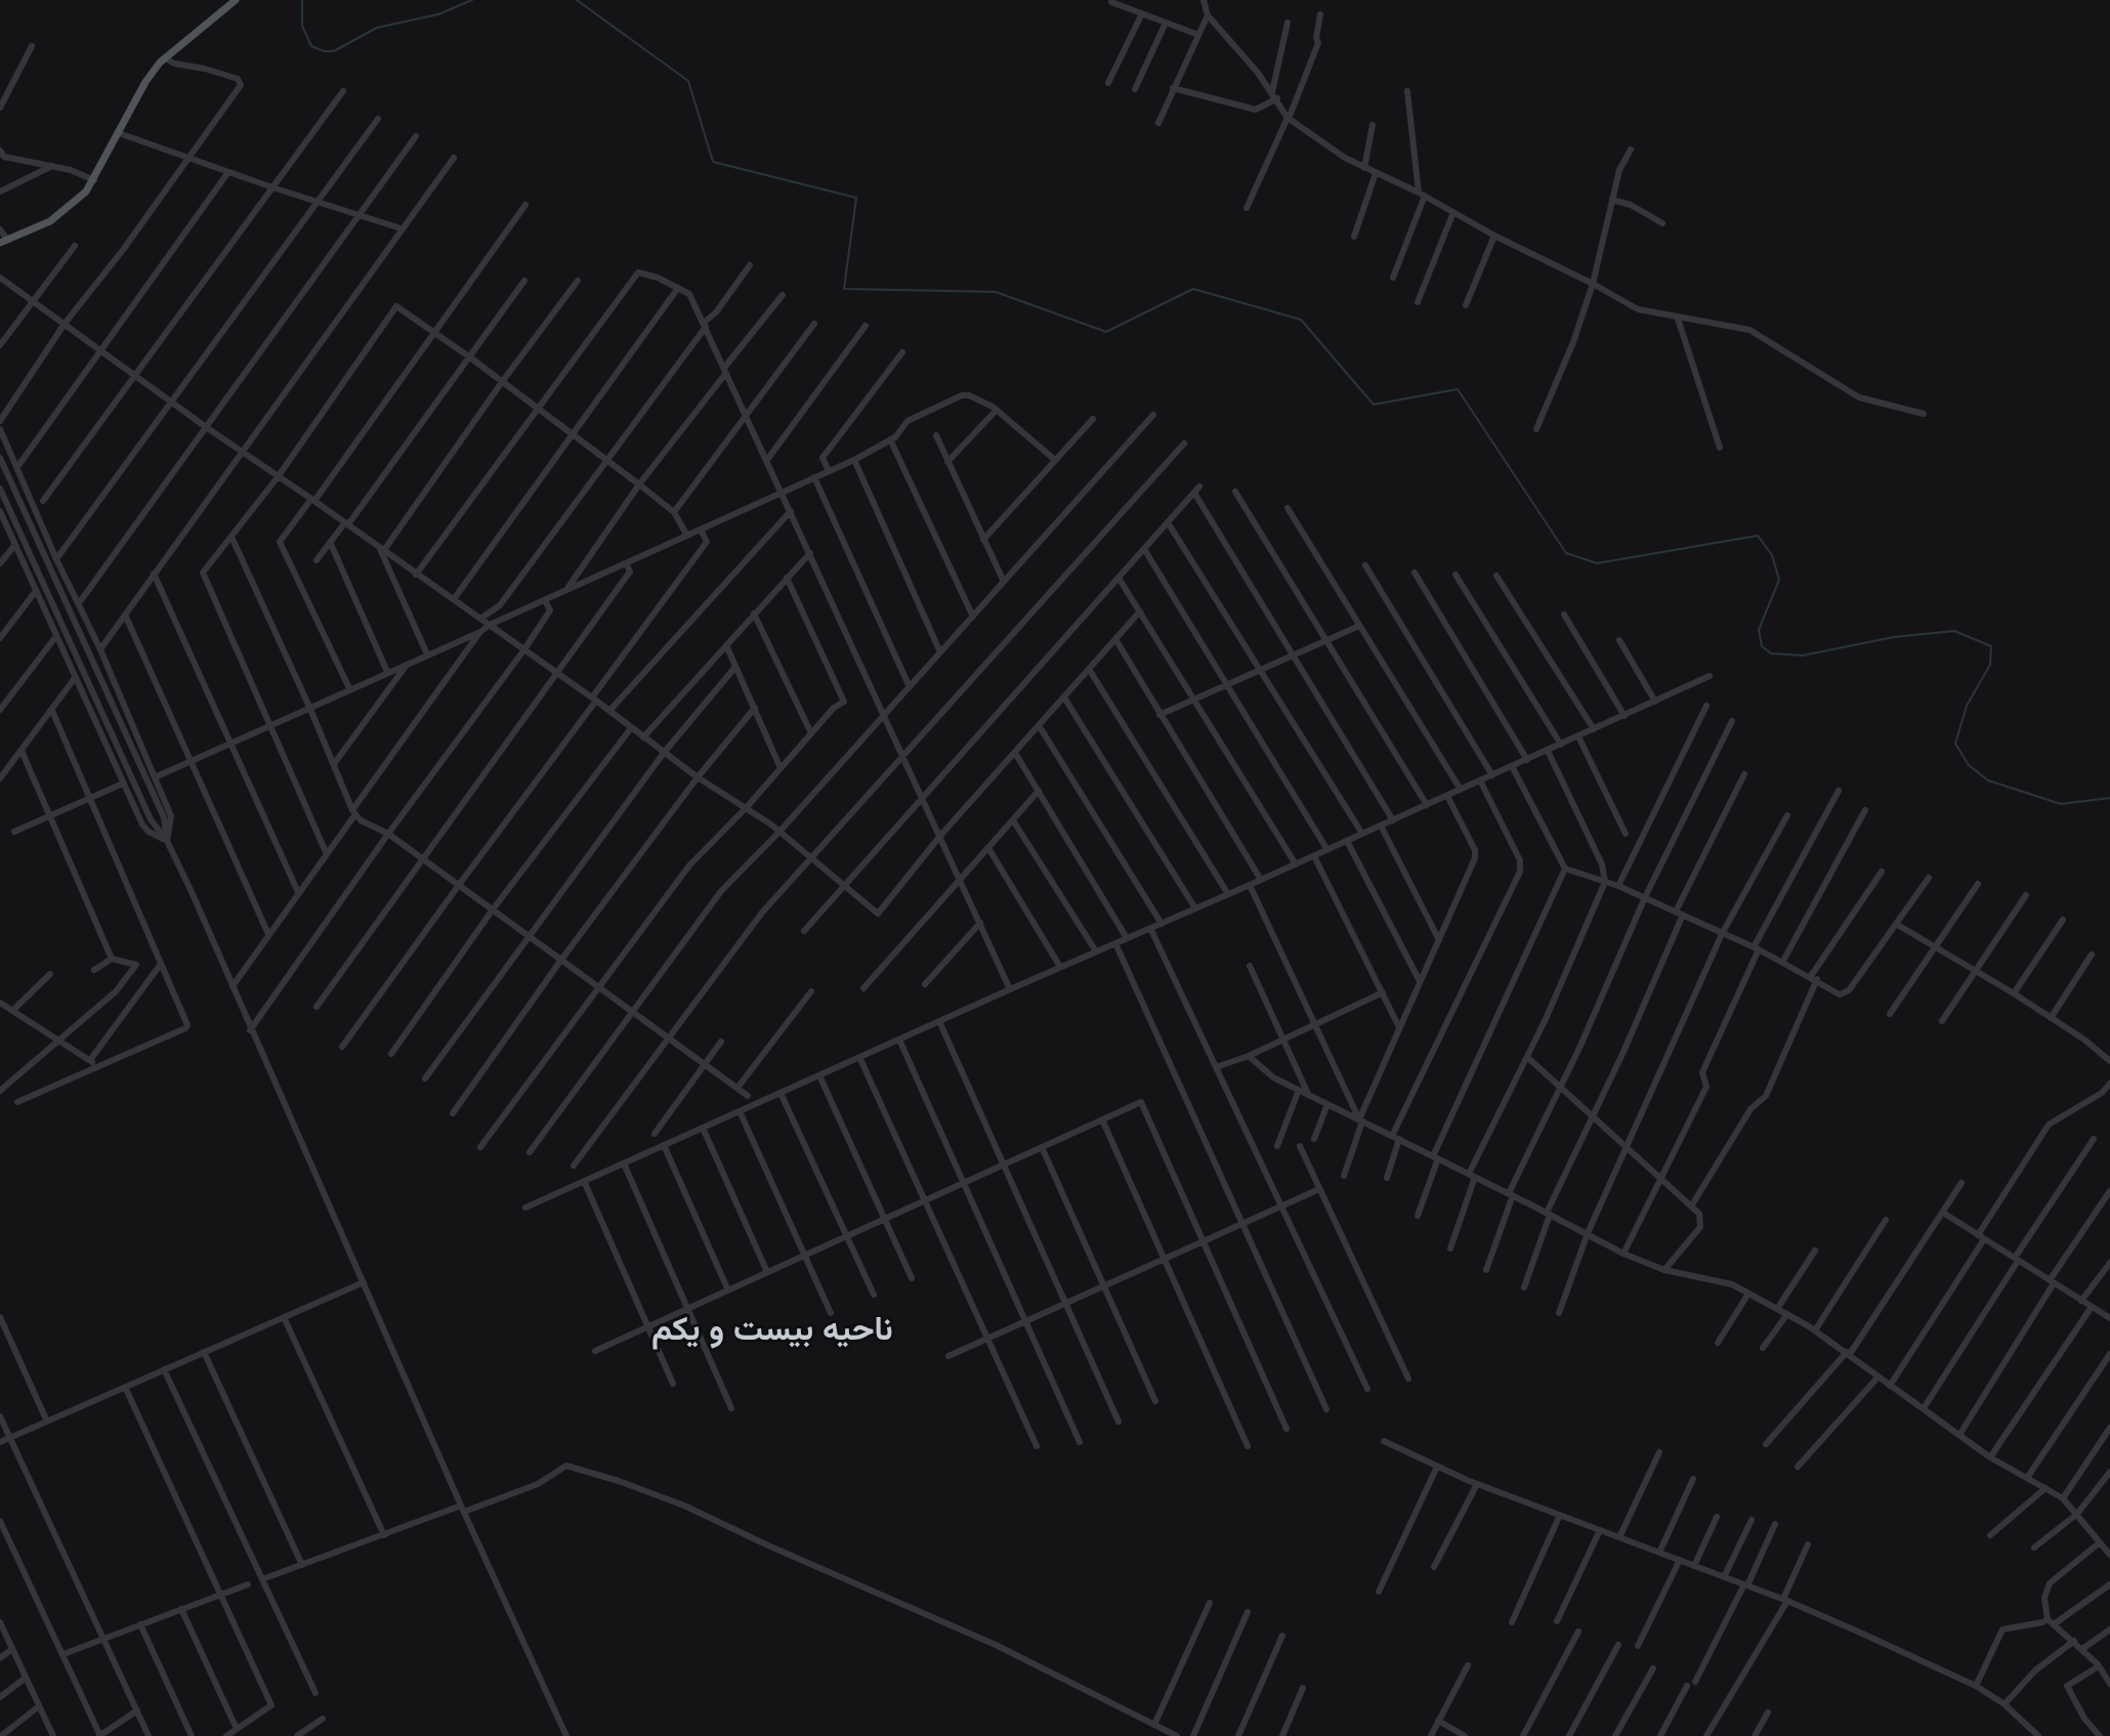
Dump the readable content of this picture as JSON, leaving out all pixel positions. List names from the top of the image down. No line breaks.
{"districts":["ناحیه بیست و یکم"]}
